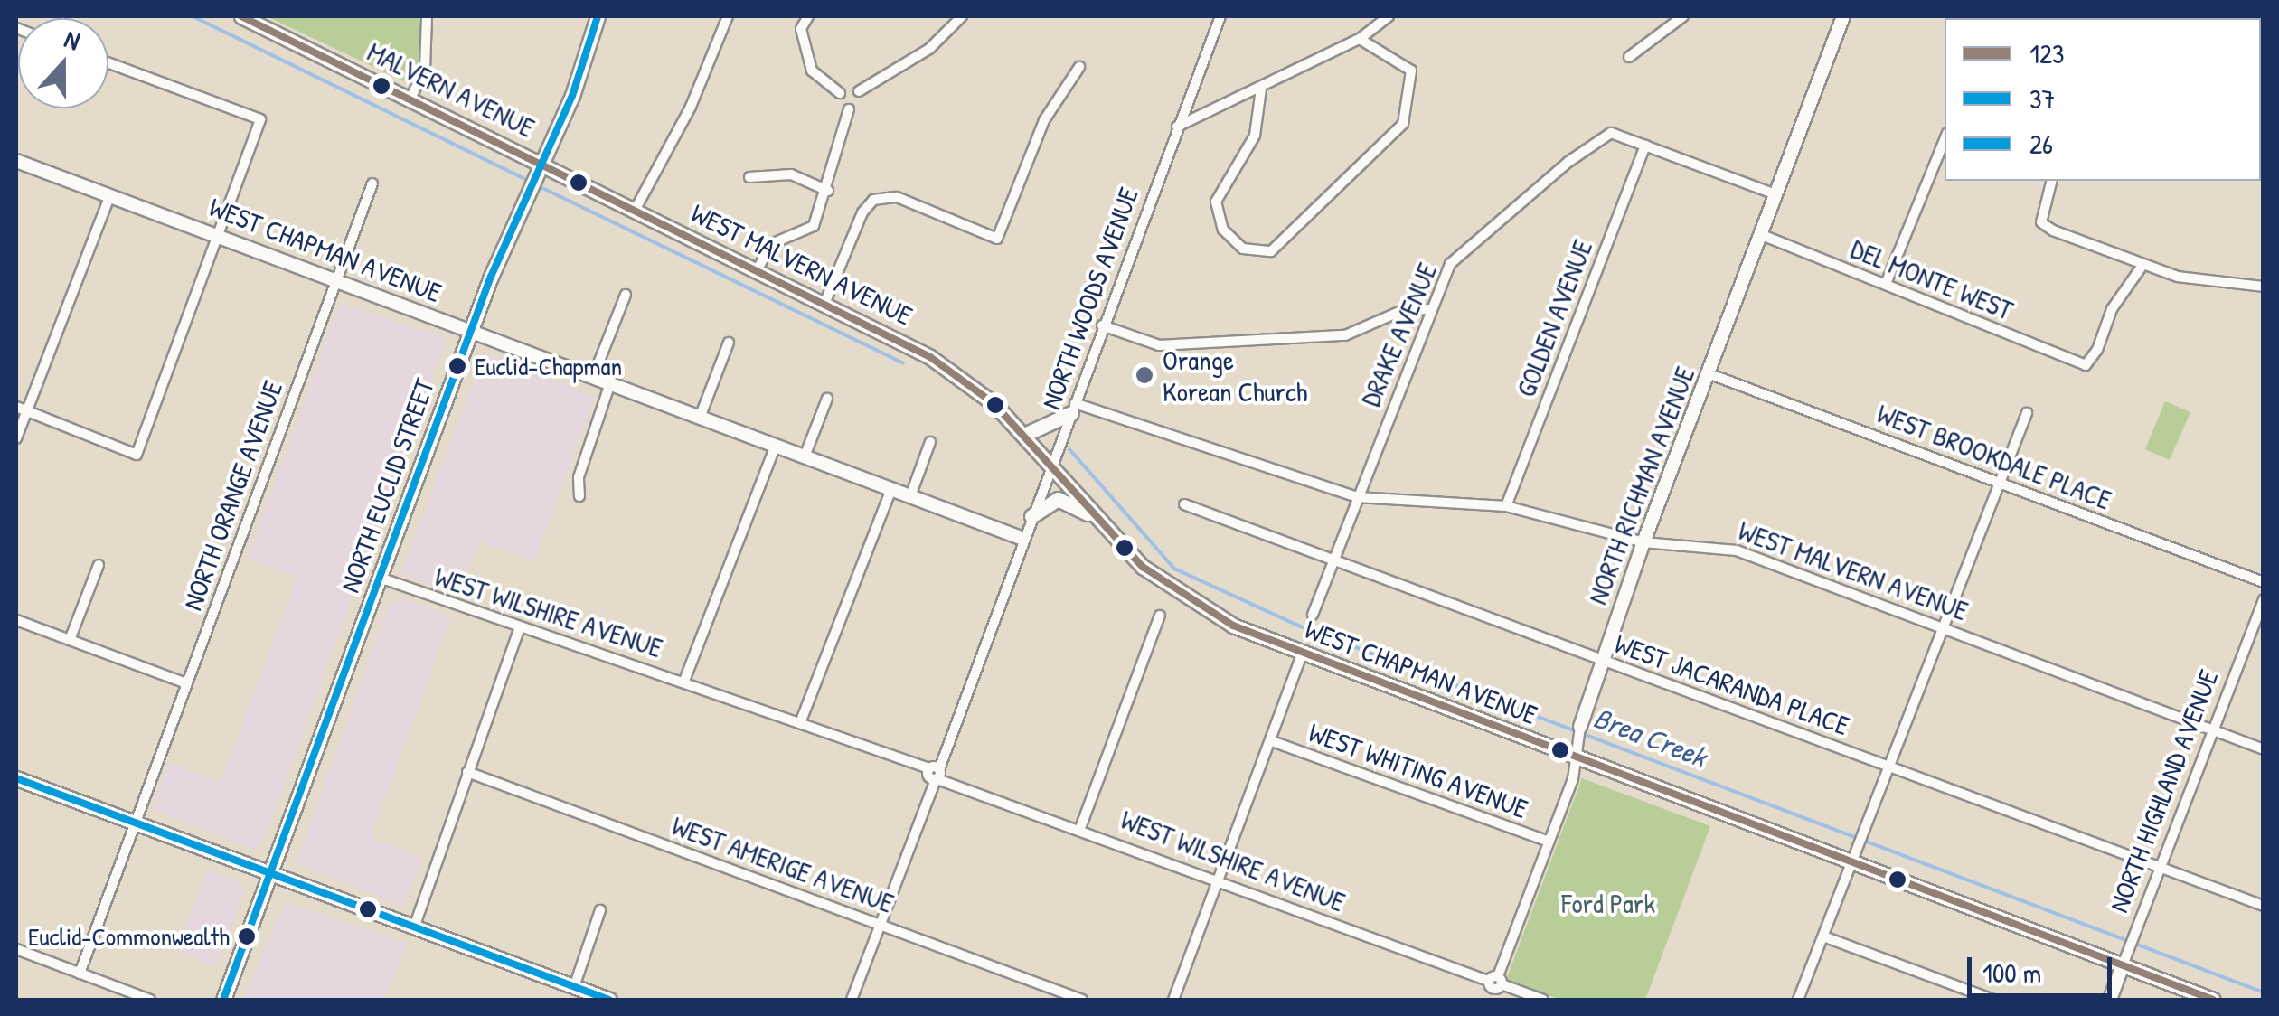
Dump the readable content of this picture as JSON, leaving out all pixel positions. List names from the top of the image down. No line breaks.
{"streets":{"main road":["MALVERN AVENUE","WEST CHAPMAN AVENUE","WEST MALVERN AVENUE","NORTH EUCLID STREET"],"street":["DEL MONTE WEST","NORTH WOODS AVENUE","GOLDEN AVENUE","DRAKE AVENUE","WEST BROOKDALE PLACE","NORTH RICHMAN AVENUE","NORTH ORANGE AVENUE","WEST WILSHIRE AVENUE","WEST JACARANDA PLACE","WEST WHITING AVENUE","NORTH HIGHLAND AVENUE","WEST AMERIGE AVENUE"]},"crossings":[["MALVERN AVENUE","WEST MALVERN AVENUE"],["MALVERN AVENUE","NORTH EUCLID STREET"],["WEST CHAPMAN AVENUE","WEST MALVERN AVENUE"],["WEST CHAPMAN AVENUE","NORTH WOODS AVENUE"],["WEST CHAPMAN AVENUE","NORTH EUCLID STREET"],["WEST CHAPMAN AVENUE","NORTH RICHMAN AVENUE"],["WEST CHAPMAN AVENUE","NORTH ORANGE AVENUE"],["WEST CHAPMAN AVENUE","NORTH HIGHLAND AVENUE"],["WEST MALVERN AVENUE","GOLDEN AVENUE"],["WEST MALVERN AVENUE","DRAKE AVENUE"],["WEST MALVERN AVENUE","NORTH EUCLID STREET"],["WEST MALVERN AVENUE","NORTH RICHMAN AVENUE"],["WEST MALVERN AVENUE","NORTH HIGHLAND AVENUE"],["DEL MONTE WEST","NORTH RICHMAN AVENUE"],["NORTH WOODS AVENUE","WEST WILSHIRE AVENUE"],["NORTH WOODS AVENUE","WEST AMERIGE AVENUE"],["GOLDEN AVENUE","DRAKE AVENUE"],["DRAKE AVENUE","WEST JACARANDA PLACE"],["WEST BROOKDALE PLACE","NORTH RICHMAN AVENUE"],["NORTH EUCLID STREET","WEST WILSHIRE AVENUE"],["NORTH RICHMAN AVENUE","WEST WILSHIRE AVENUE"],["NORTH RICHMAN AVENUE","WEST JACARANDA PLACE"],["NORTH RICHMAN AVENUE","WEST WHITING AVENUE"],["WEST JACARANDA PLACE","NORTH HIGHLAND AVENUE"]],"water":["Brea Creek"],"parks":["Ford Park"],"places":["Euclid-Chapman","Orange Korean Church","Euclid-Commonwealth"],"lines":["transit line 123","transit line 37","transit line 26"],"legend":["123","37","26"],"scale_bar":"100 m","north":"top"}
